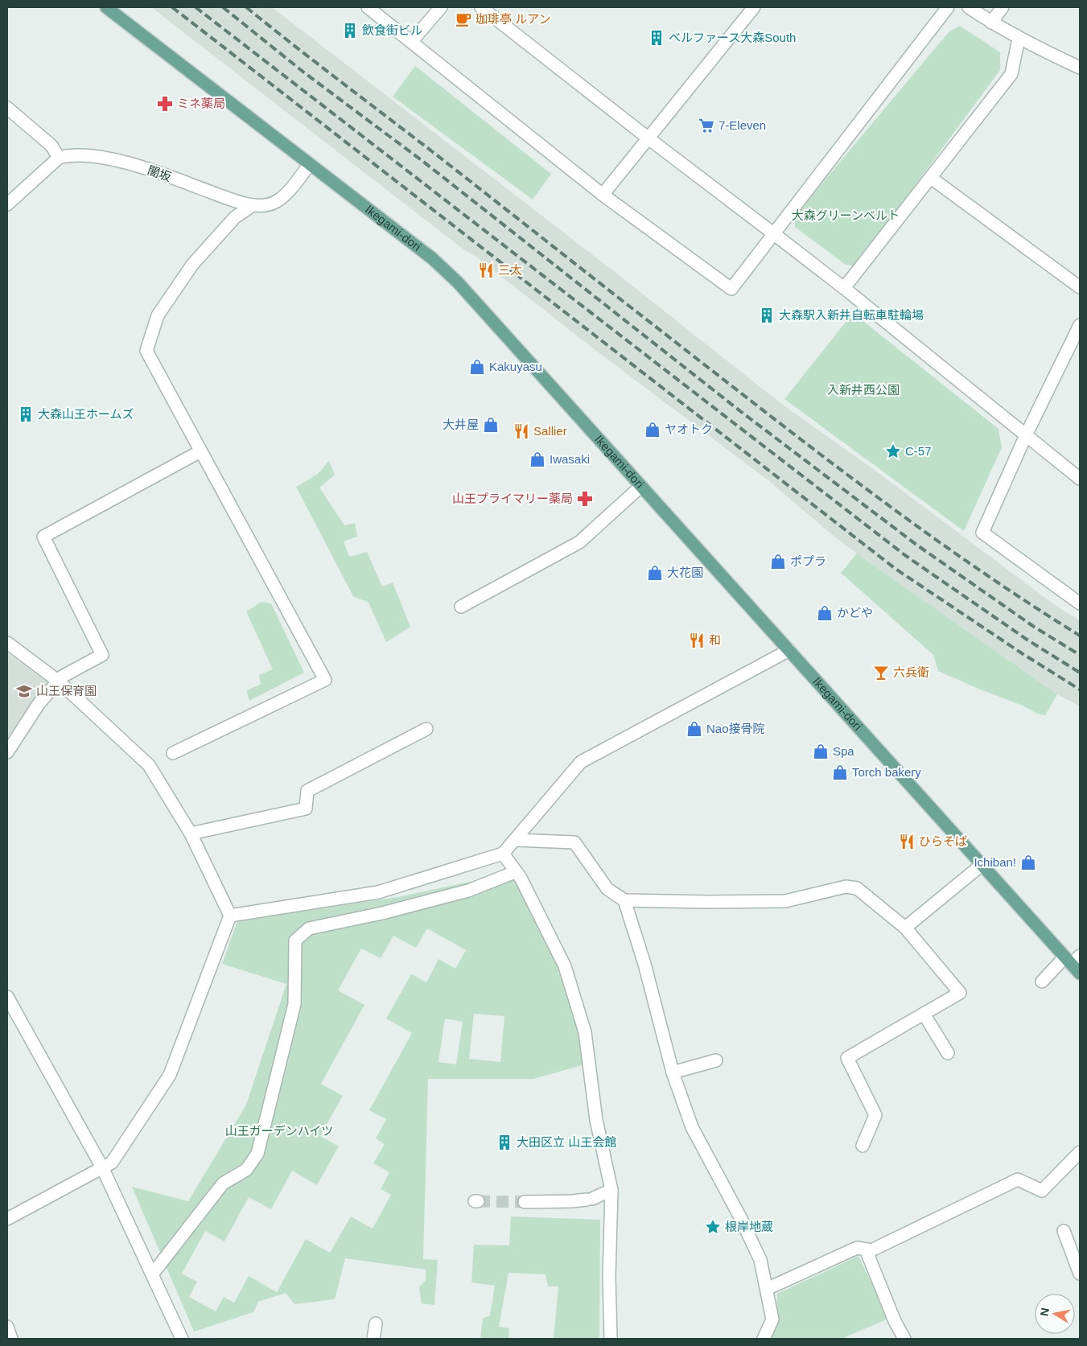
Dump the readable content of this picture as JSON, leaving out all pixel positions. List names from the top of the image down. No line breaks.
{"streets":{"main road":["Ikegami-dori"],"street":["闇坂"]},"crossings":[["闇坂","Ikegami-dori"]],"parks":["大森グリーンベルト","入新井西公園","山王ガーデンハイツ"],"places":{"cafe":["珈琲亭 ルアン"],"building":["飲食街ビル","ベルファース大森South","大森駅入新井自転車駐輪場","大森山王ホームズ","大田区立 山王会館"],"pharmacy":["ミネ薬局","山王プライマリー薬局"],"supermarket":["7-Eleven"],"restaurant":["三太","Sallier","和","ひらそば"],"shop":["Kakuyasu","大井屋","ヤオトク","Iwasaki","ポプラ","大花園","かどや","Nao接骨院","Spa","Torch bakery","Ichiban!"],"place":["C-57","根岸地蔵"],"bar":["六兵衛"],"school or university":["山王保育園"]},"north":"left"}
